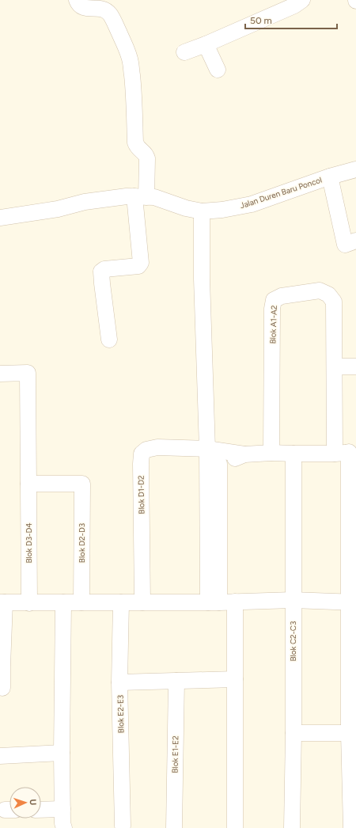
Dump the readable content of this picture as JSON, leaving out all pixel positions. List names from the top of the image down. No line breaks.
{"streets":{"street":["Jalan Duren Baru Poncol","Blok A1-A2","Blok D1-D2","Blok D3-D4","Blok D2-D3","Blok C2-C3","Blok E2-E3","Blok E1-E2"]},"crossings":[["Blok D3-D4","Blok D2-D3"]],"scale_bar":"50 m","north":"right"}
